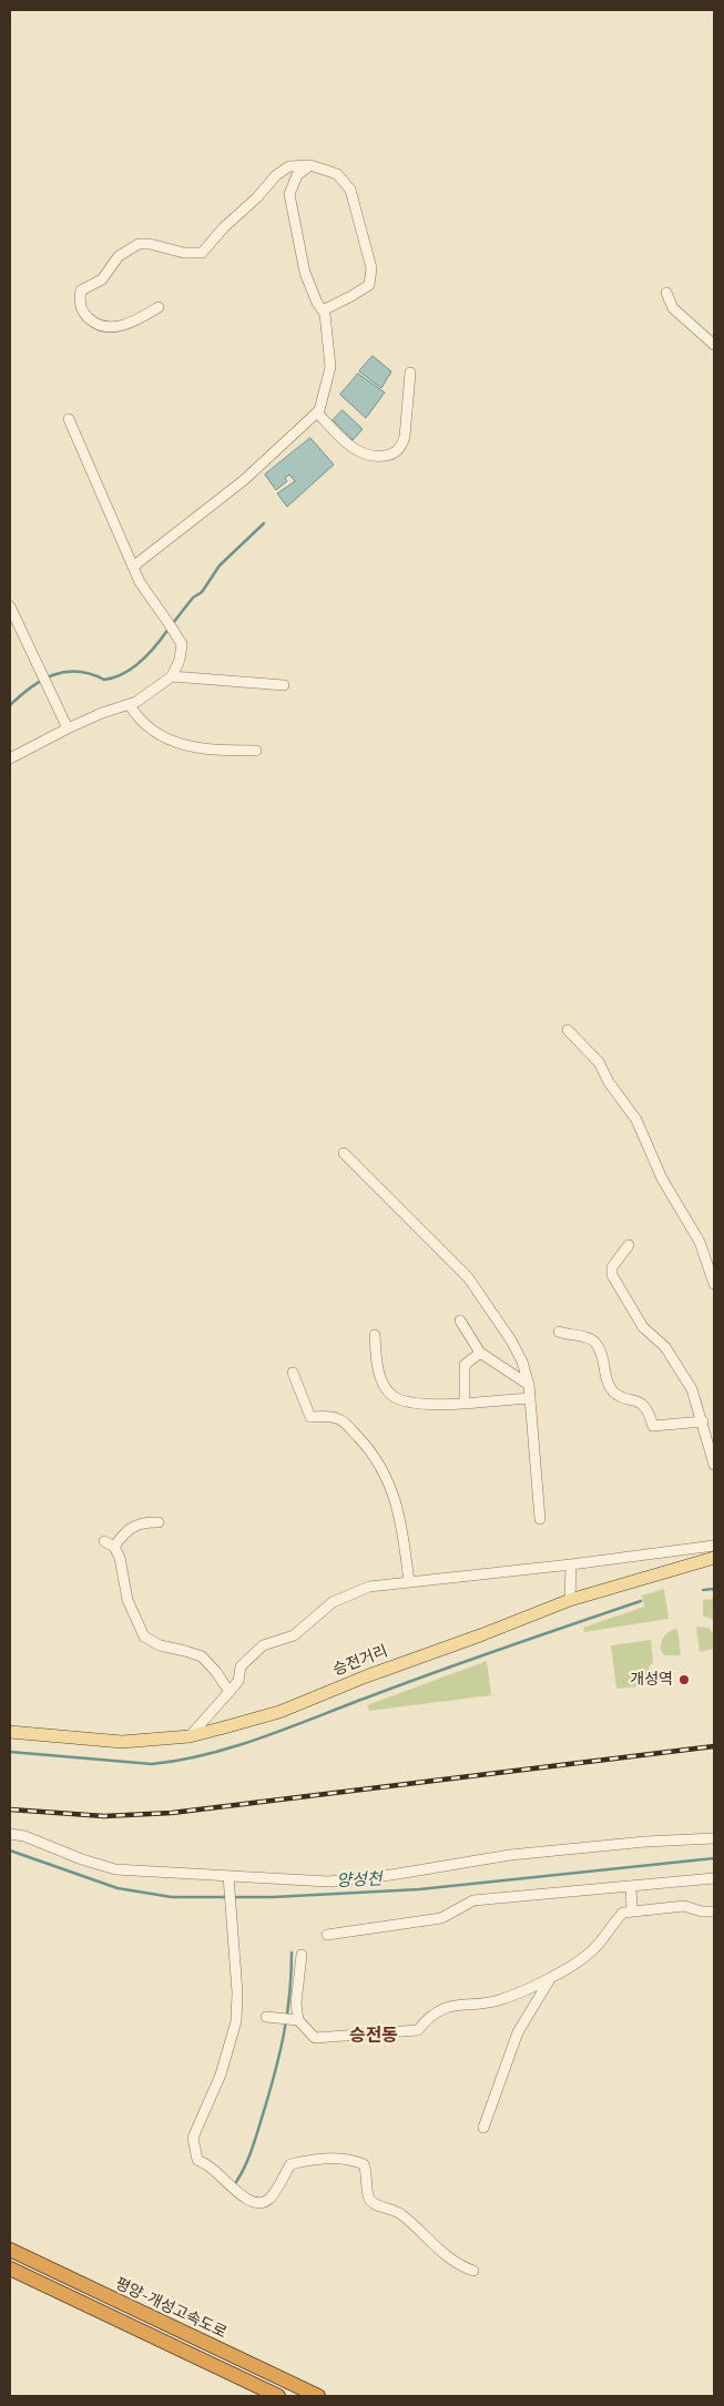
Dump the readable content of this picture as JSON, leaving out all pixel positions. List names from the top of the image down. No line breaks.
{"streets":{"highway":["평양-개성고속도로"],"main road":["승전거리"]},"districts":["승전동"],"water":["양성천"],"places":["개성역"]}
